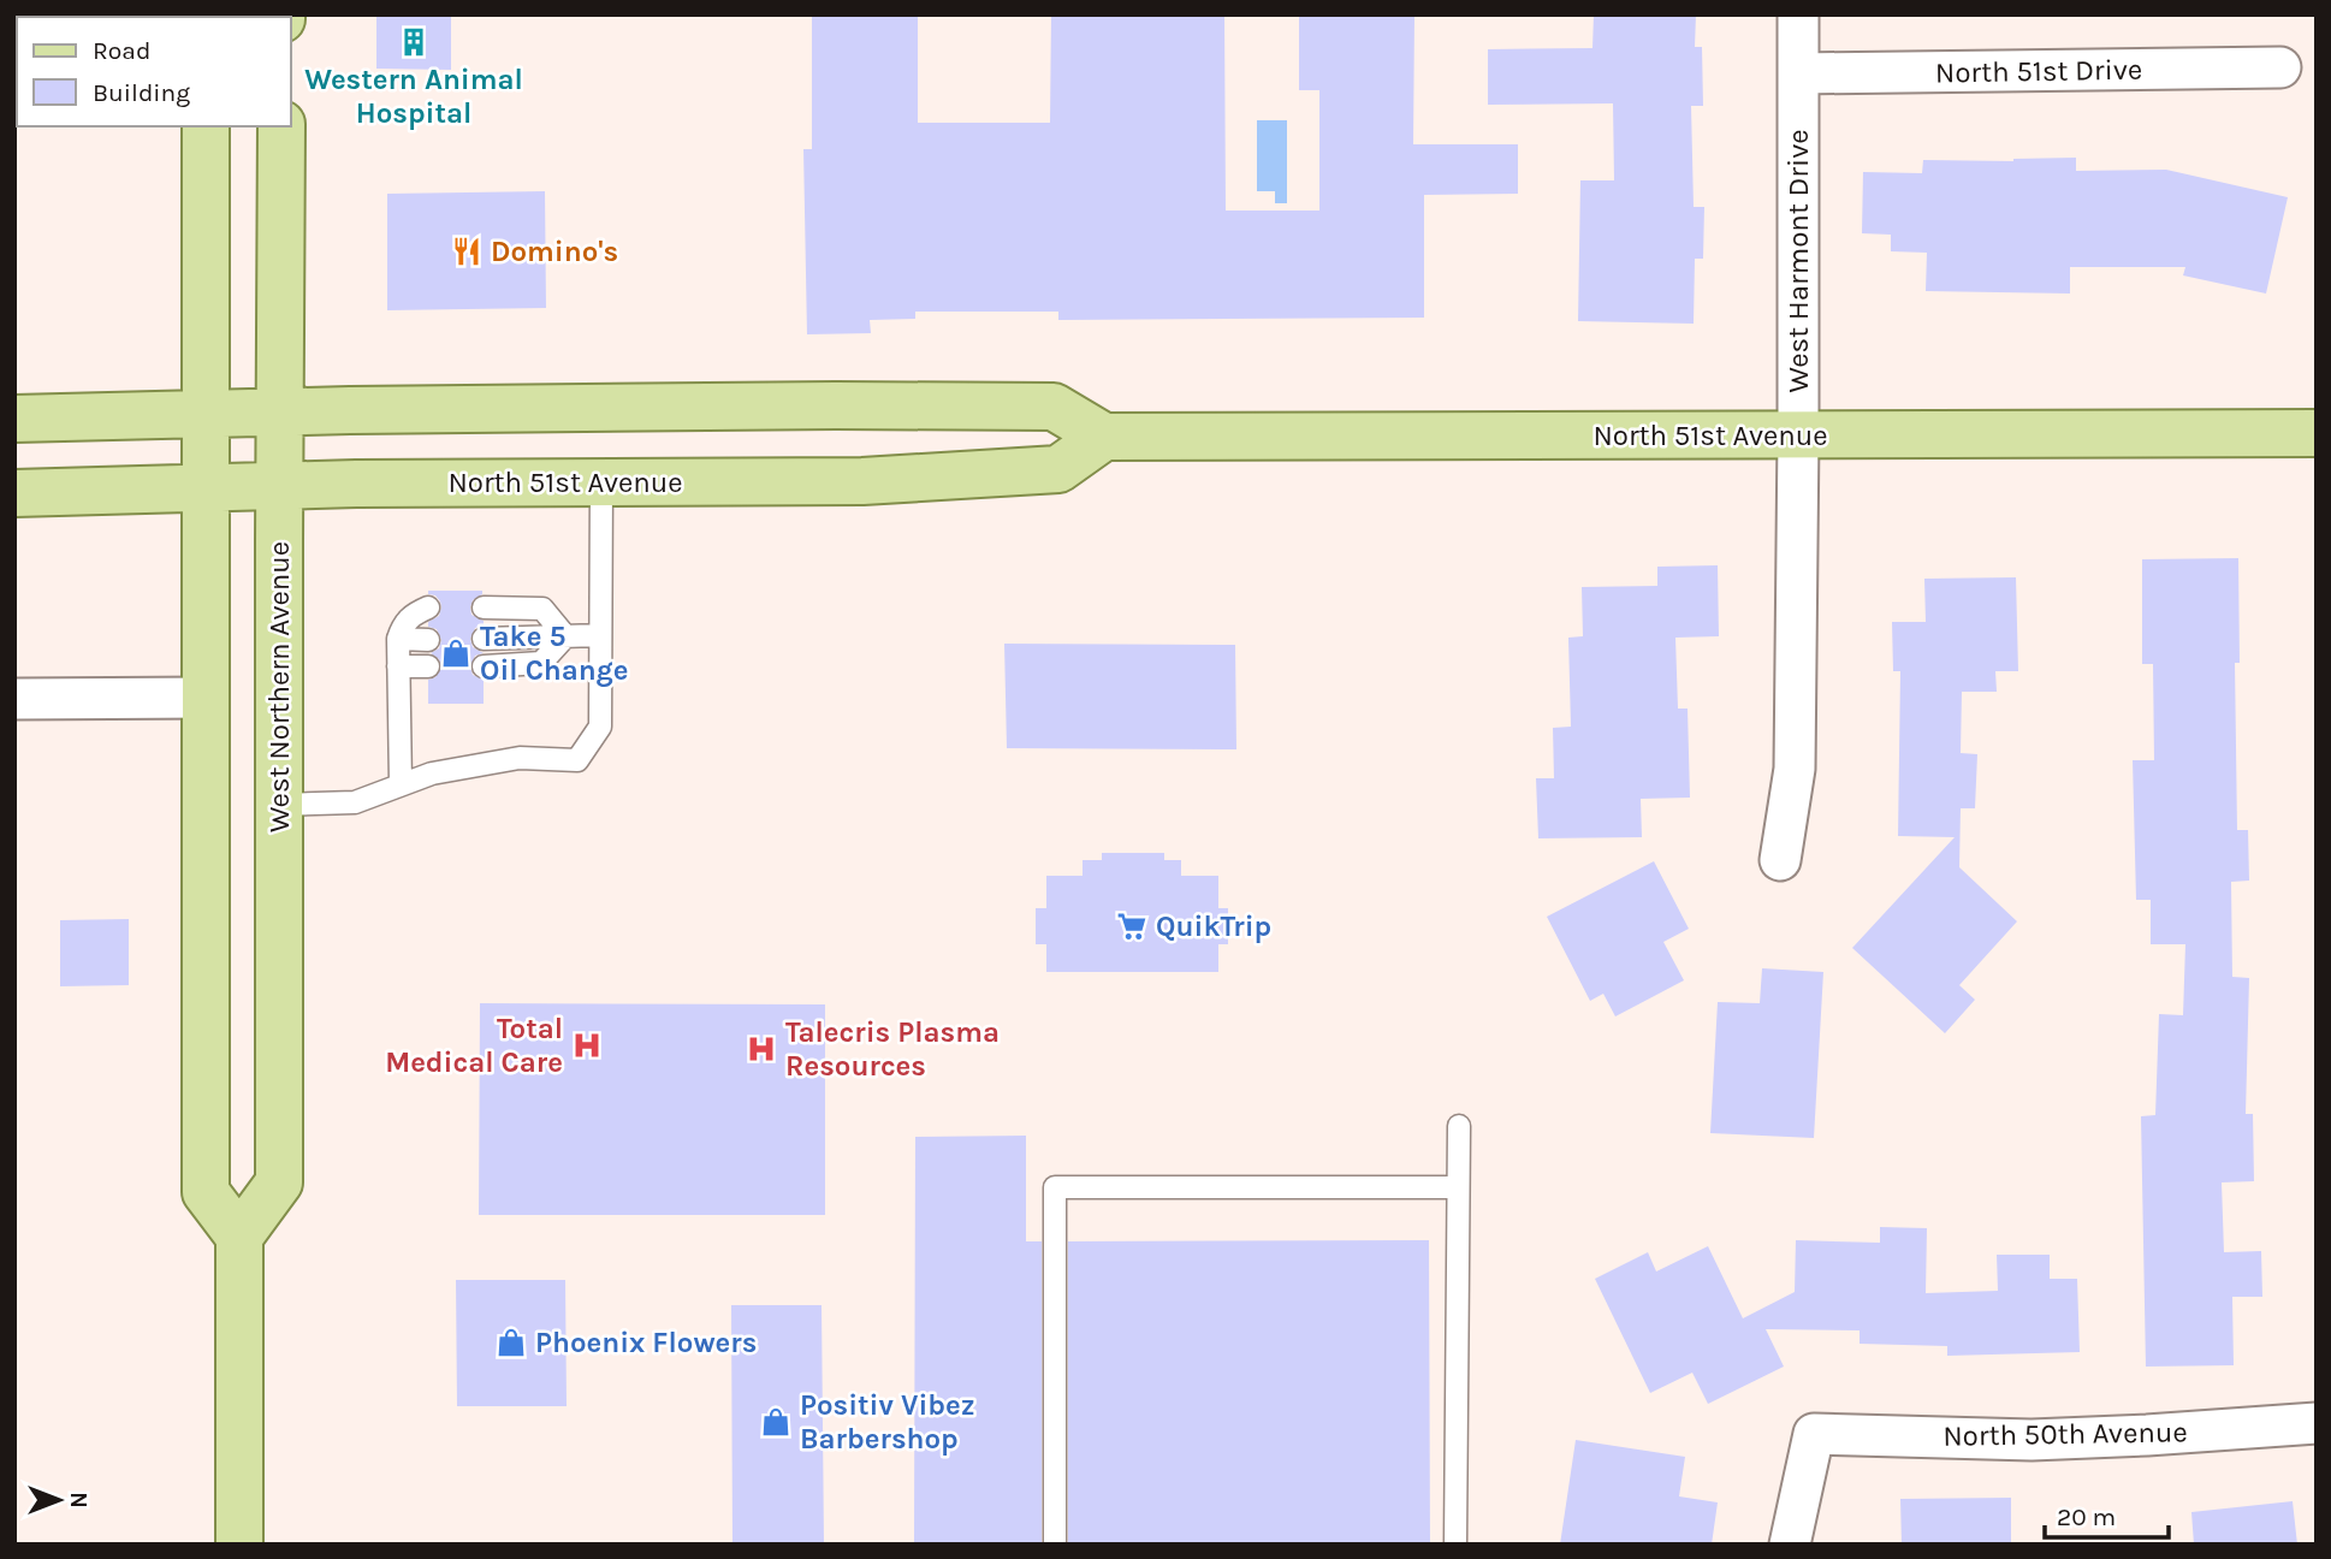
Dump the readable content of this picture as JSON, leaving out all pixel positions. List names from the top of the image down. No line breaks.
{"streets":{"main road":["North 51st Avenue","West Northern Avenue"],"street":["North 51st Drive","West Harmont Drive","North 50th Avenue"]},"crossings":[["North 51st Drive","West Harmont Drive"],["West Harmont Drive","North 51st Avenue"],["North 51st Avenue","West Northern Avenue"]],"places":{"building":["Western Animal Hospital"],"restaurant":["Domino's"],"shop":["Take 5 Oil Change","Phoenix Flowers","Positiv Vibez Barbershop"],"supermarket":["QuikTrip"],"hospital":["Total Medical Care","Talecris Plasma Resources"]},"legend":["Road","Building"],"scale_bar":"20 m","north":"right"}
